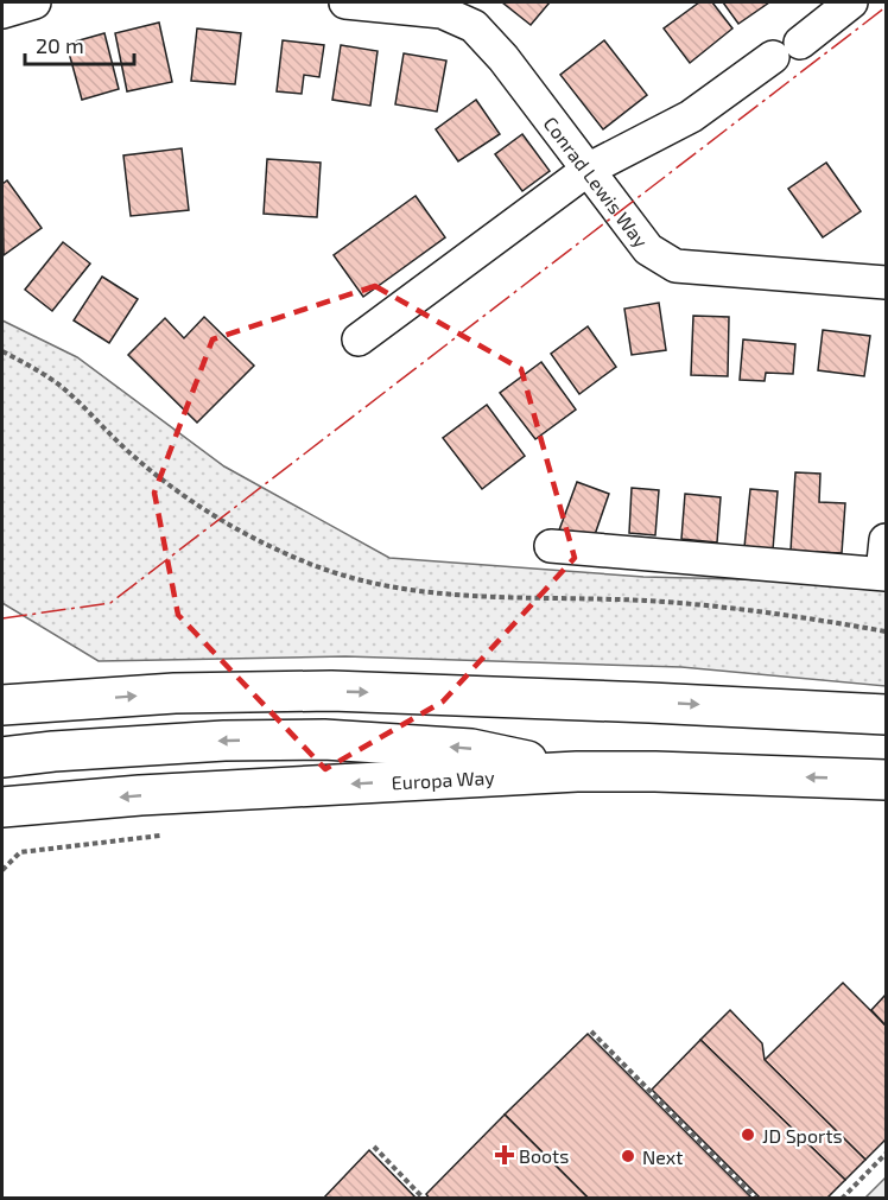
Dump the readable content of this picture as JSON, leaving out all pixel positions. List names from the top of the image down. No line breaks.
{"streets":{"highway":["Europa Way"],"street":["Conrad Lewis Way"]},"places":{"other":["JD Sports","Next"],"health":["Boots"]},"scale_bar":"20 m"}
